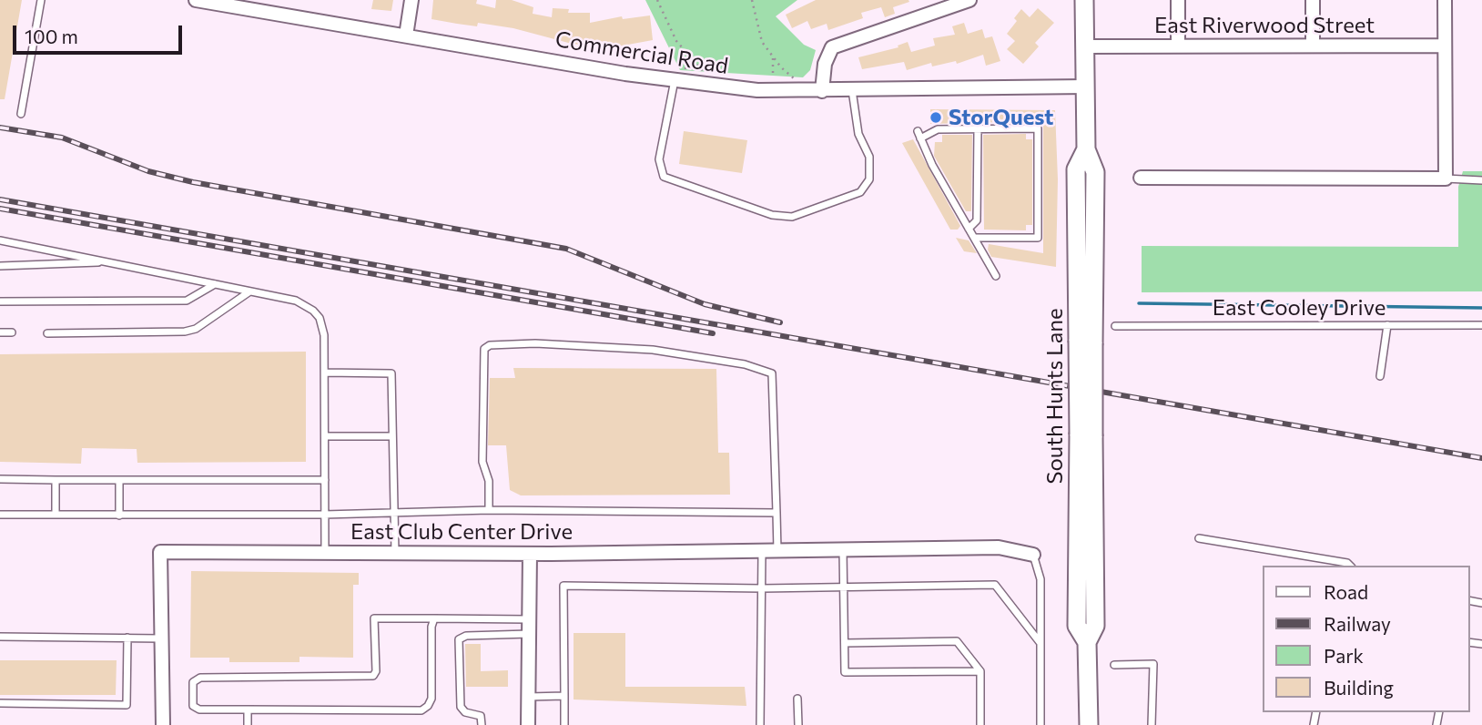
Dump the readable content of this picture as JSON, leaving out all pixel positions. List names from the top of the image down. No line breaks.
{"streets":{"main road":["South Hunts Lane"],"street":["East Riverwood Street","Commercial Road","East Club Center Drive"],"lane":["East Cooley Drive"]},"crossings":[["East Riverwood Street","South Hunts Lane"],["Commercial Road","South Hunts Lane"]],"places":["StorQuest"],"legend":["Road","Railway","Park","Building"],"scale_bar":"100 m"}
